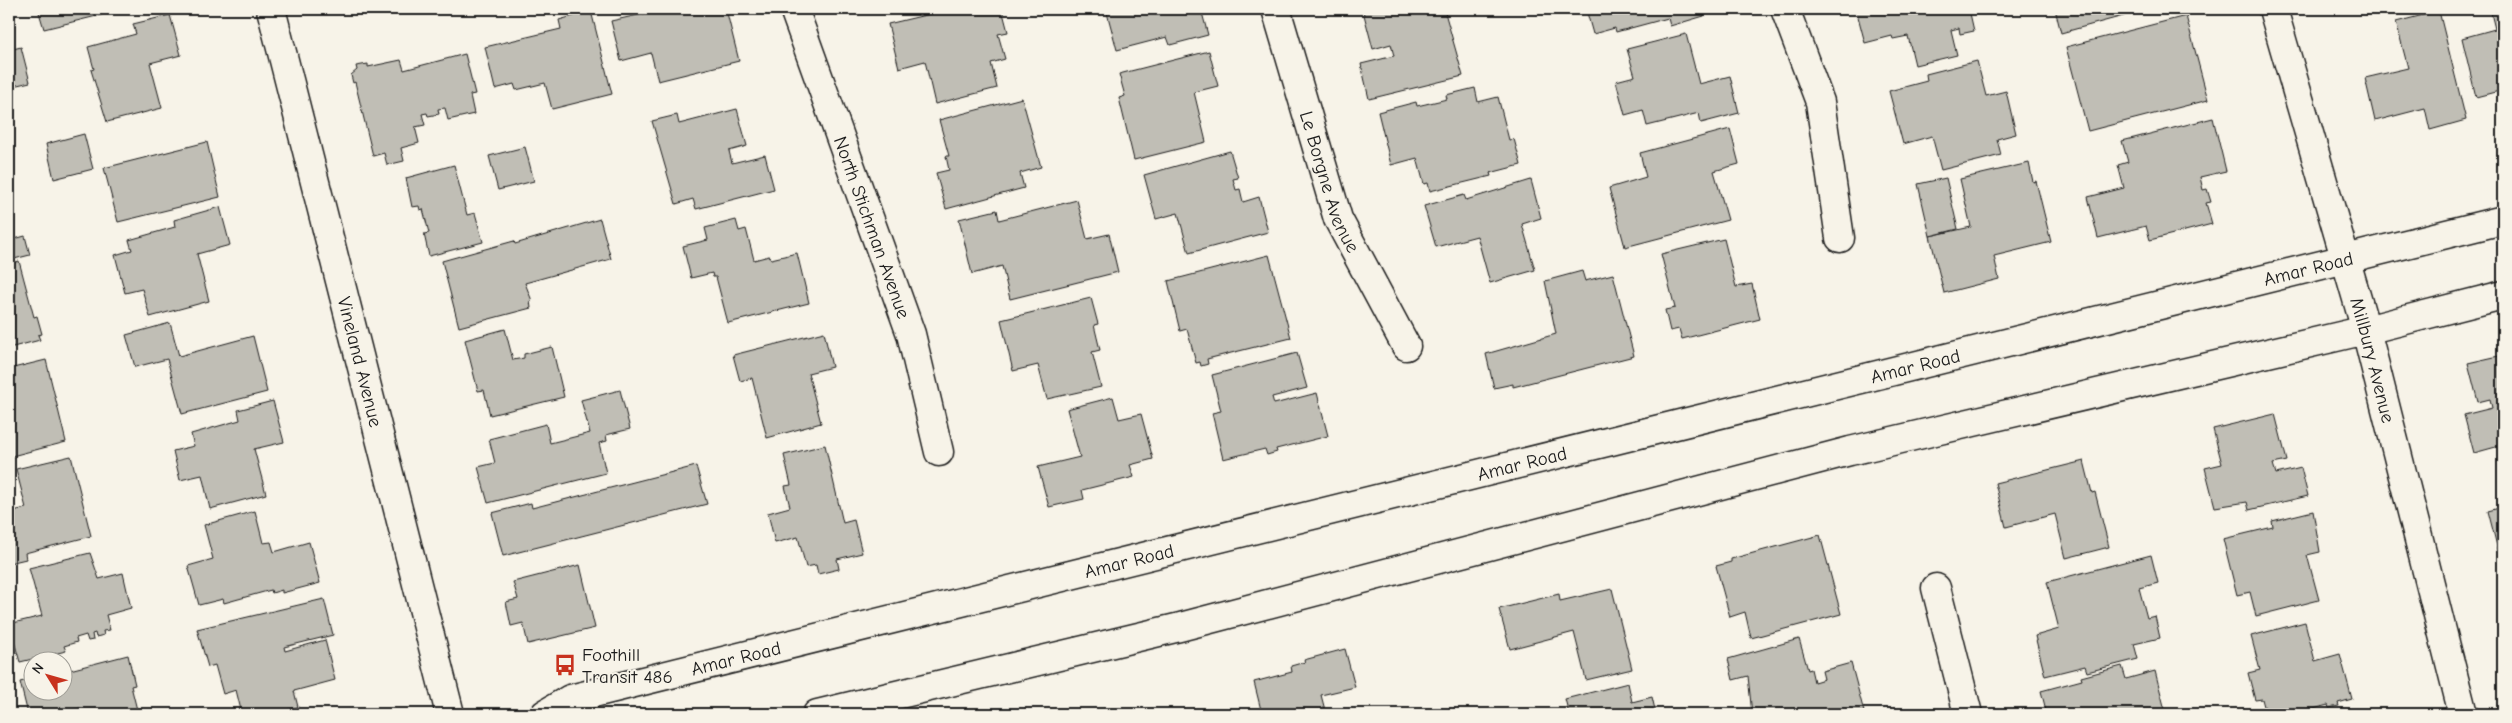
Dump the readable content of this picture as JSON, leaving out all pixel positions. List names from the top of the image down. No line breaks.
{"streets":{"main road":["Le Borgne Avenue","North Stichman Avenue","Amar Road","Millbury Avenue","Vineland Avenue"]},"crossings":[["Amar Road","Millbury Avenue"]],"places":{"bus stop":["Foothill Transit 486"]},"north":"top left"}
